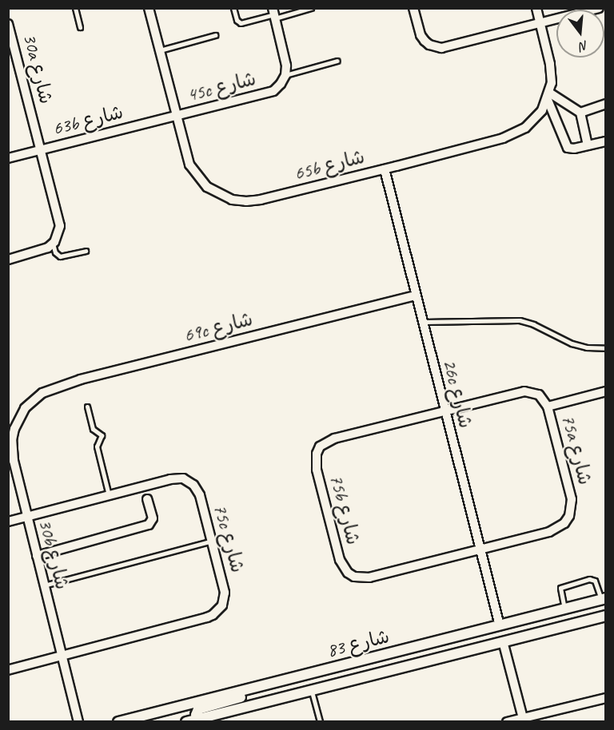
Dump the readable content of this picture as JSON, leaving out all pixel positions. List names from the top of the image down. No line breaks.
{"streets":{"street":["30a شارع","45c شارع","63b شارع","65b شارع","69c شارع","26c شارع","75a شارع","75b شارع","75c شارع","30b شارع","شارع 83"]},"crossings":[["30a شارع","63b شارع"],["45c شارع","63b شارع"],["45c شارع","65b شارع"],["63b شارع","65b شارع"],["65b شارع","26c شارع"],["69c شارع","26c شارع"],["69c شارع","30b شارع"],["26c شارع","75a شارع"],["26c شارع","75b شارع"],["26c شارع","شارع 83"],["75a شارع","75b شارع"],["75c شارع","30b شارع"]],"north":"bottom"}
